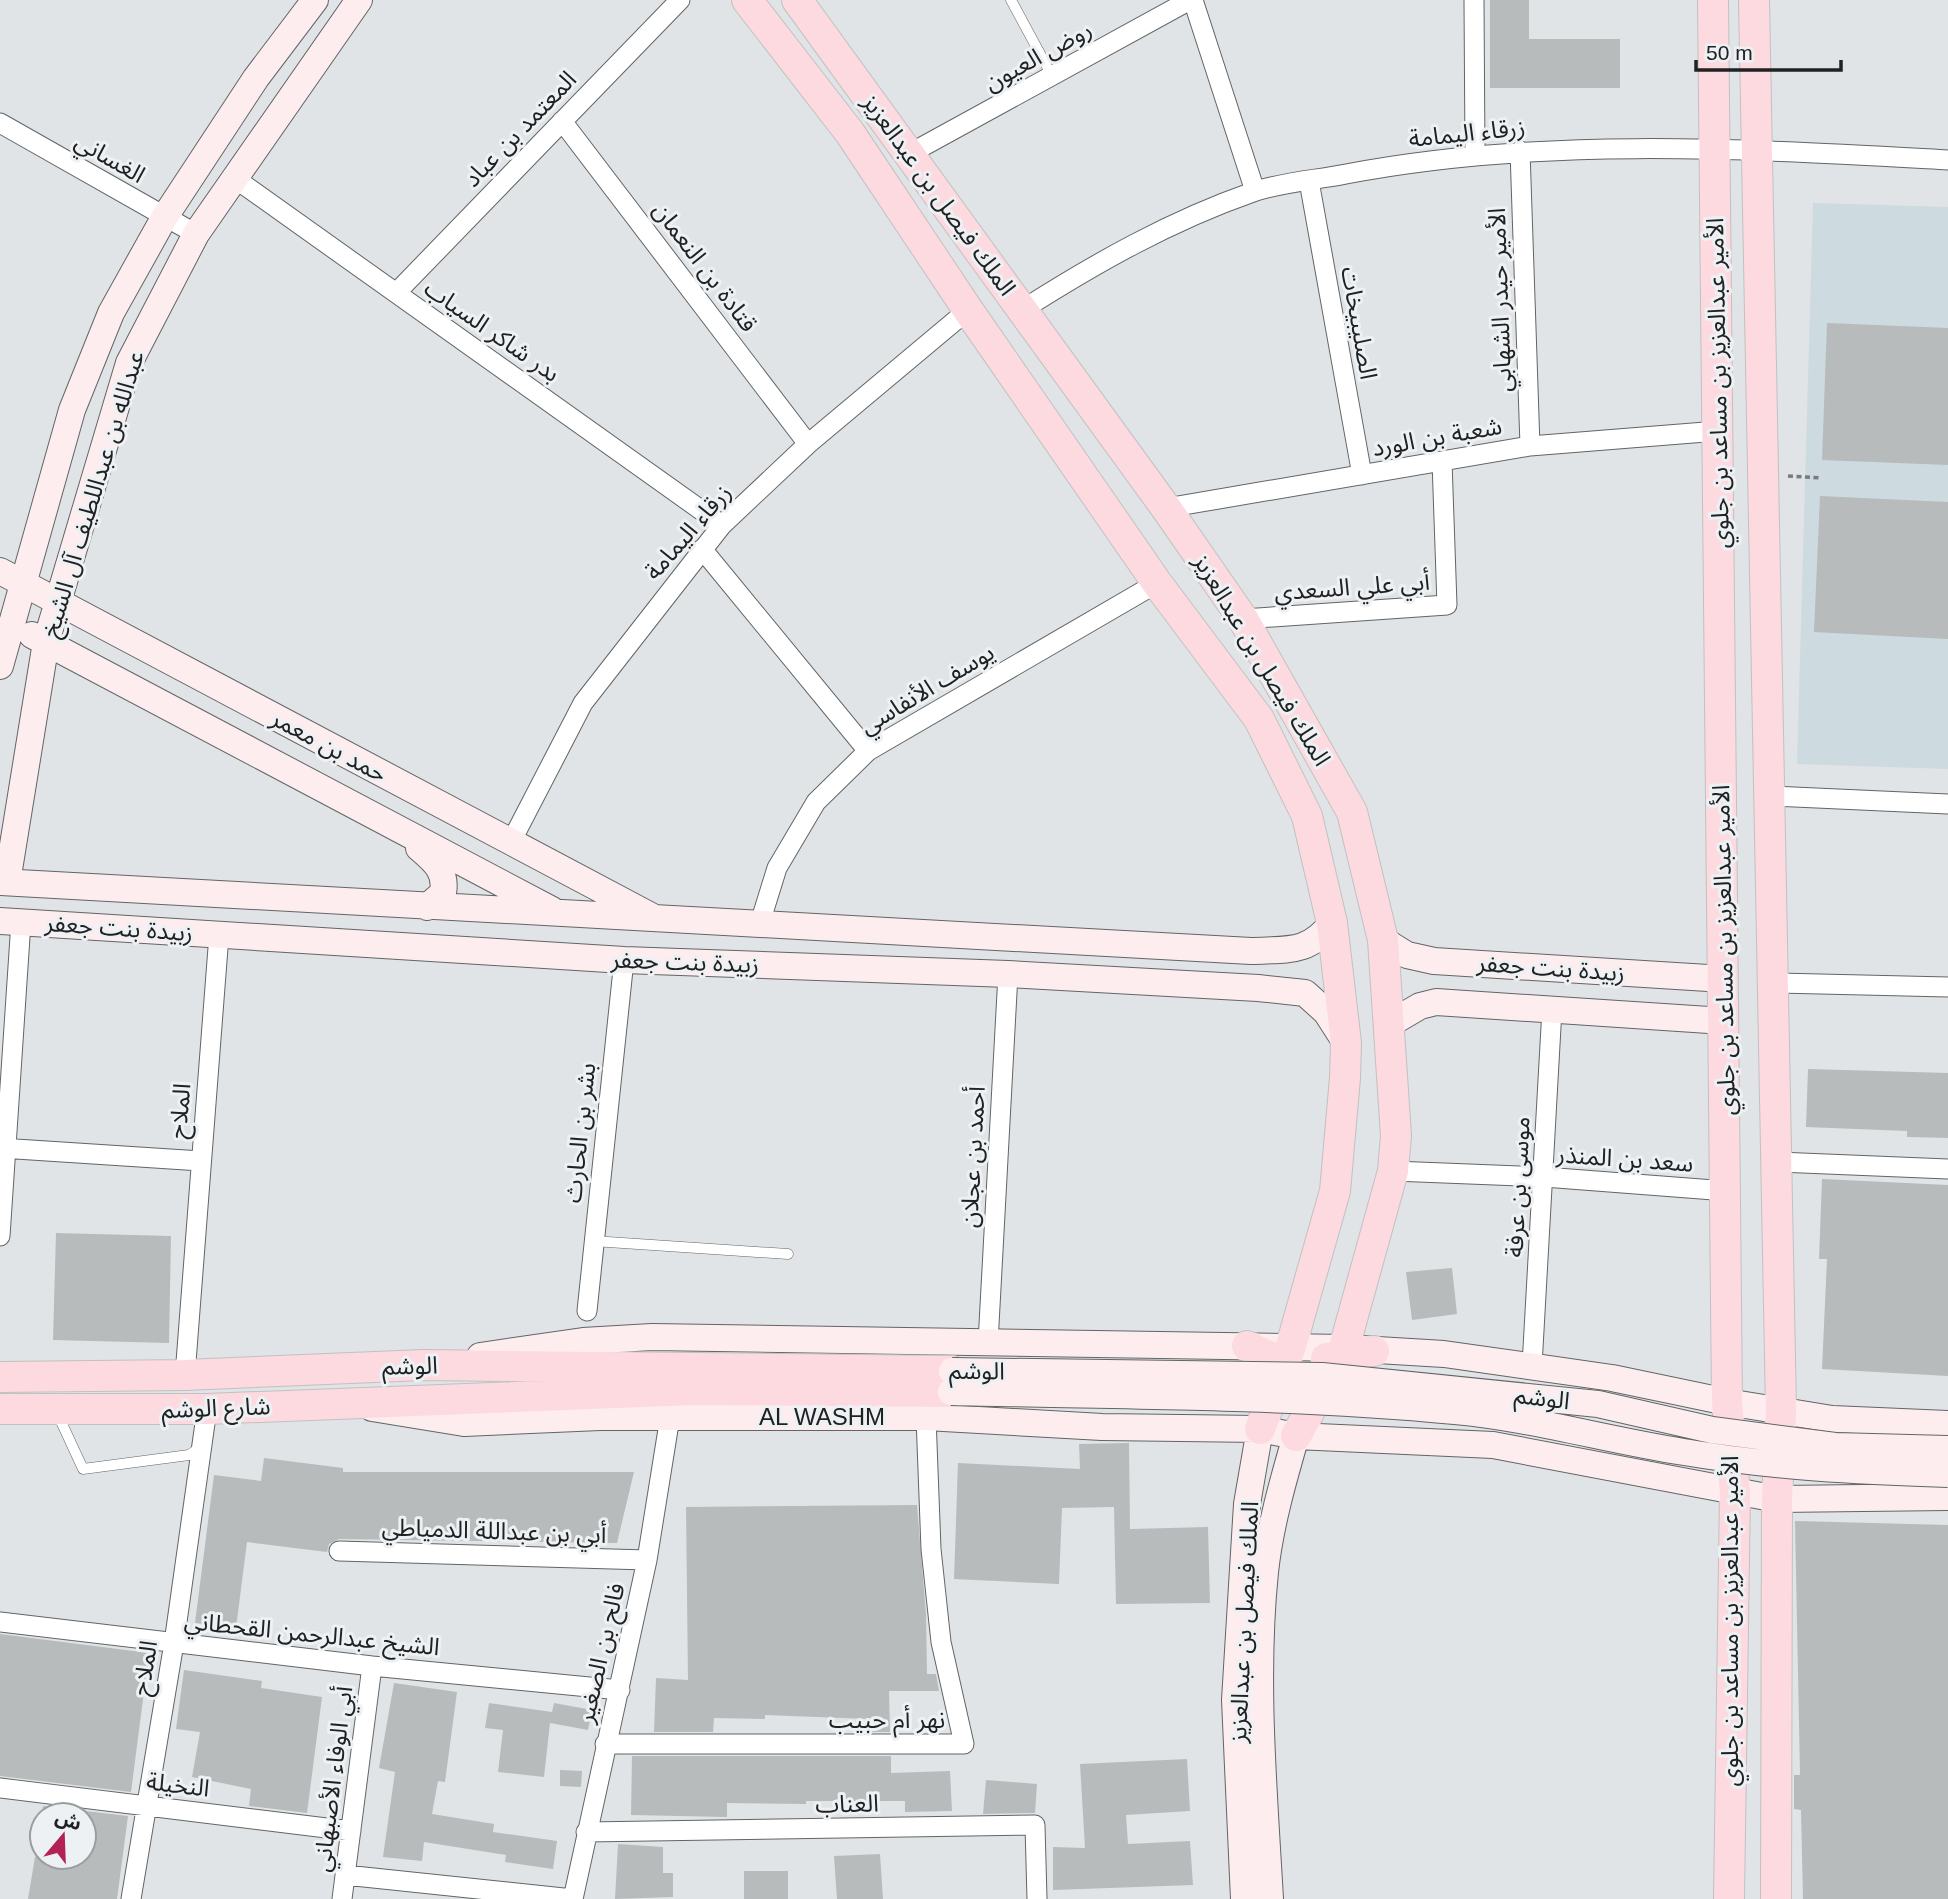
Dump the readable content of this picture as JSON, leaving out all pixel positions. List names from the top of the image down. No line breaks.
{"streets":{"main road":["الملك فيصل بن عبدالعزيز","الأمير عبدالعزيز بن مساعد بن جلوي","الوشم","شارع الوشم"],"street":["روض العيون","المعتمد بن عباد","زرقاء اليمامة","الغساني","قتادة بن النعمان","الأمير حيدر الشهابي","الصليبيخات","بدر شاكر السياب","شعبة بن الورد","عبدالله بن عبداللطيف آل الشيخ","أبي علي السعدي","يوسف الأنفاسي","حمد بن معمر","زبيدة بنت جعفر","الملاح","بشر بن الحارث","أحمد بن عجلان","سعد بن المنذر","موسى بن عرفة","AL WASHM","أبي بن عبداللة الدمياطي","الشيخ عبدالرحمن القحطاني","فالح بن الصغير","نهر أم حبيب","أبي الوفاء الأصبهاني","النخيلة","العناب"]},"crossings":[["روض العيون","الملك فيصل بن عبدالعزيز"],["المعتمد بن عباد","قتادة بن النعمان"],["المعتمد بن عباد","بدر شاكر السياب"],["زرقاء اليمامة","الملك فيصل بن عبدالعزيز"],["زرقاء اليمامة","قتادة بن النعمان"],["زرقاء اليمامة","الأمير حيدر الشهابي"],["زرقاء اليمامة","الصليبيخات"],["زرقاء اليمامة","بدر شاكر السياب"],["زرقاء اليمامة","الأمير عبدالعزيز بن مساعد بن جلوي"],["زرقاء اليمامة","حمد بن معمر"],["الغساني","عبدالله بن عبداللطيف آل الشيخ"],["الملك فيصل بن عبدالعزيز","شعبة بن الورد"],["الملك فيصل بن عبدالعزيز","أبي علي السعدي"],["الملك فيصل بن عبدالعزيز","يوسف الأنفاسي"],["الملك فيصل بن عبدالعزيز","زبيدة بنت جعفر"],["الملك فيصل بن عبدالعزيز","سعد بن المنذر"],["الملك فيصل بن عبدالعزيز","الوشم"],["الملك فيصل بن عبدالعزيز","AL WASHM"],["الأمير حيدر الشهابي","شعبة بن الورد"],["الصليبيخات","شعبة بن الورد"],["بدر شاكر السياب","عبدالله بن عبداللطيف آل الشيخ"],["الأمير عبدالعزيز بن مساعد بن جلوي","شعبة بن الورد"],["الأمير عبدالعزيز بن مساعد بن جلوي","زبيدة بنت جعفر"],["الأمير عبدالعزيز بن مساعد بن جلوي","سعد بن المنذر"],["الأمير عبدالعزيز بن مساعد بن جلوي","الوشم"],["شعبة بن الورد","أبي علي السعدي"],["عبدالله بن عبداللطيف آل الشيخ","حمد بن معمر"],["عبدالله بن عبداللطيف آل الشيخ","زبيدة بنت جعفر"],["يوسف الأنفاسي","زبيدة بنت جعفر"],["حمد بن معمر","زبيدة بنت جعفر"],["زبيدة بنت جعفر","الملاح"],["زبيدة بنت جعفر","بشر بن الحارث"],["زبيدة بنت جعفر","أحمد بن عجلان"],["زبيدة بنت جعفر","موسى بن عرفة"],["الملاح","الوشم"],["الملاح","شارع الوشم"],["الملاح","الشيخ عبدالرحمن القحطاني"],["الملاح","النخيلة"],["سعد بن المنذر","موسى بن عرفة"],["موسى بن عرفة","الوشم"],["الوشم","شارع الوشم"],["شارع الوشم","AL WASHM"],["AL WASHM","فالح بن الصغير"],["AL WASHM","نهر أم حبيب"],["أبي بن عبداللة الدمياطي","فالح بن الصغير"],["الشيخ عبدالرحمن القحطاني","فالح بن الصغير"],["الشيخ عبدالرحمن القحطاني","أبي الوفاء الأصبهاني"],["فالح بن الصغير","نهر أم حبيب"],["فالح بن الصغير","العناب"],["أبي الوفاء الأصبهاني","النخيلة"]],"scale_bar":"50 m","north":"top"}
